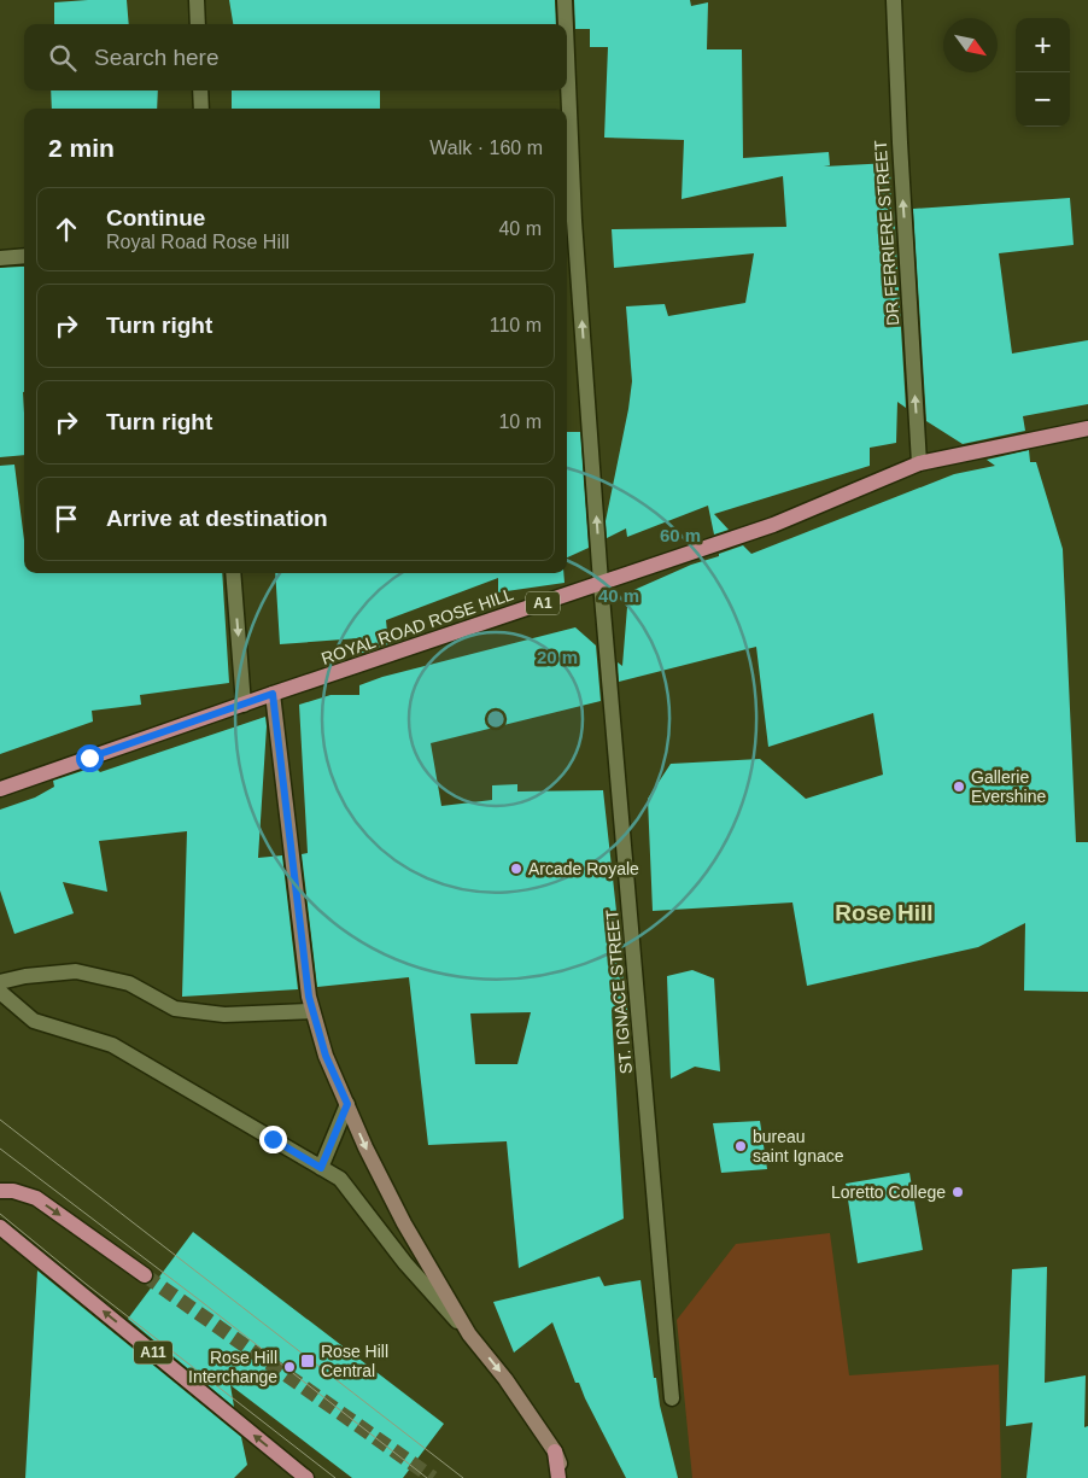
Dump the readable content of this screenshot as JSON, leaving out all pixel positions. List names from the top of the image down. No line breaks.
{"streets":{"main road":["A1","ROYAL ROAD ROSE HILL","A11"],"street":["DR FERRIERE STREET","ST. IGNACE STREET"]},"crossings":[["DR FERRIERE STREET","ROYAL ROAD ROSE HILL"],["ROYAL ROAD ROSE HILL","ST. IGNACE STREET"]],"one_way":["DR FERRIERE STREET"],"districts":["Rose Hill"],"places":{"other":["Gallerie Evershine","Arcade Royale","bureau saint Ignace","Loretto College","Rose Hill Interchange"],"transit":["Rose Hill Central"]},"north":"bottom right","page":{"map_buttons":["+","−"],"search":"Search here","heading":["2 min","Walk · 160 m"],"list":[["Continue","Royal Road Rose Hill","40 m"],["Turn right","110 m"],["Turn right","10 m"],"Arrive at destination"]},"rings":["60 m","40 m","20 m"]}
